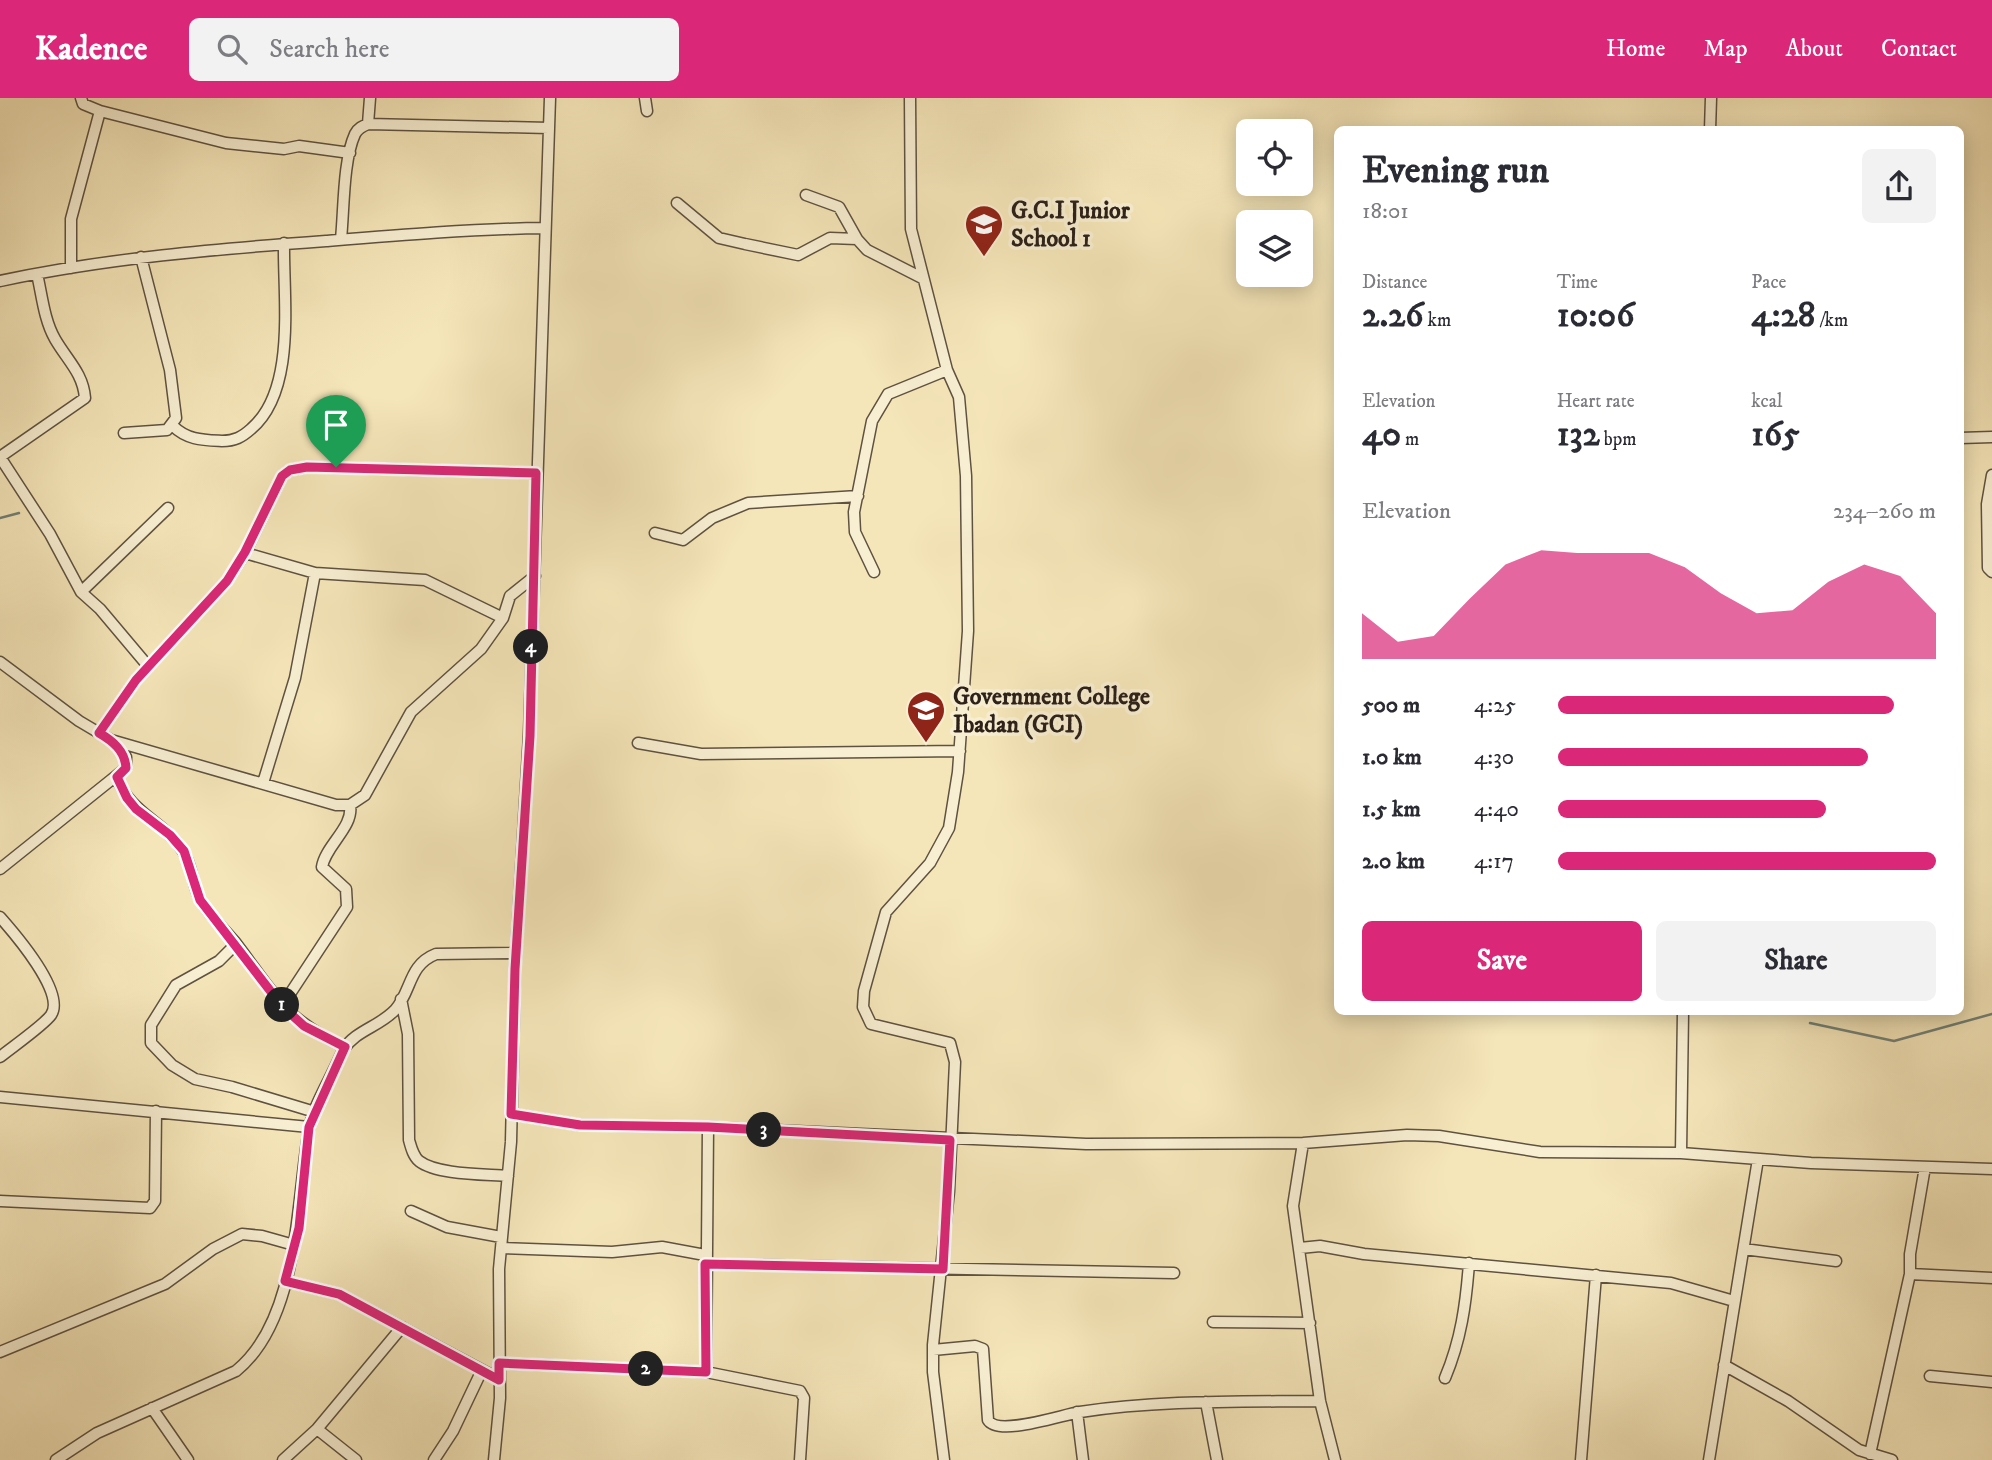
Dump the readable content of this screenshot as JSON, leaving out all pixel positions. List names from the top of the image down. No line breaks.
{"places":{"school or university":["G.C.I Junior School 1","Government College Ibadan (GCI)"]},"page":{"header":"Kadence","search":"Search here","nav":["Home","Map","About","Contact"],"heading":["Evening run","18:01"],"stats":[["Distance","2.26 km"],["Time","10:06"],["Pace","4:28 /km"],["Elevation","40 m"],["Heart rate","132 bpm"],["kcal","165"]],"chart":["Elevation","234–260 m"],"pins":["4","1","3","2"],"list":[{"name":"500 m","note":"4:25"},{"name":"1.0 km","note":"4:30"},{"name":"1.5 km","note":"4:40"},{"name":"2.0 km","note":"4:17"}],"buttons":["Save","Share"]}}
